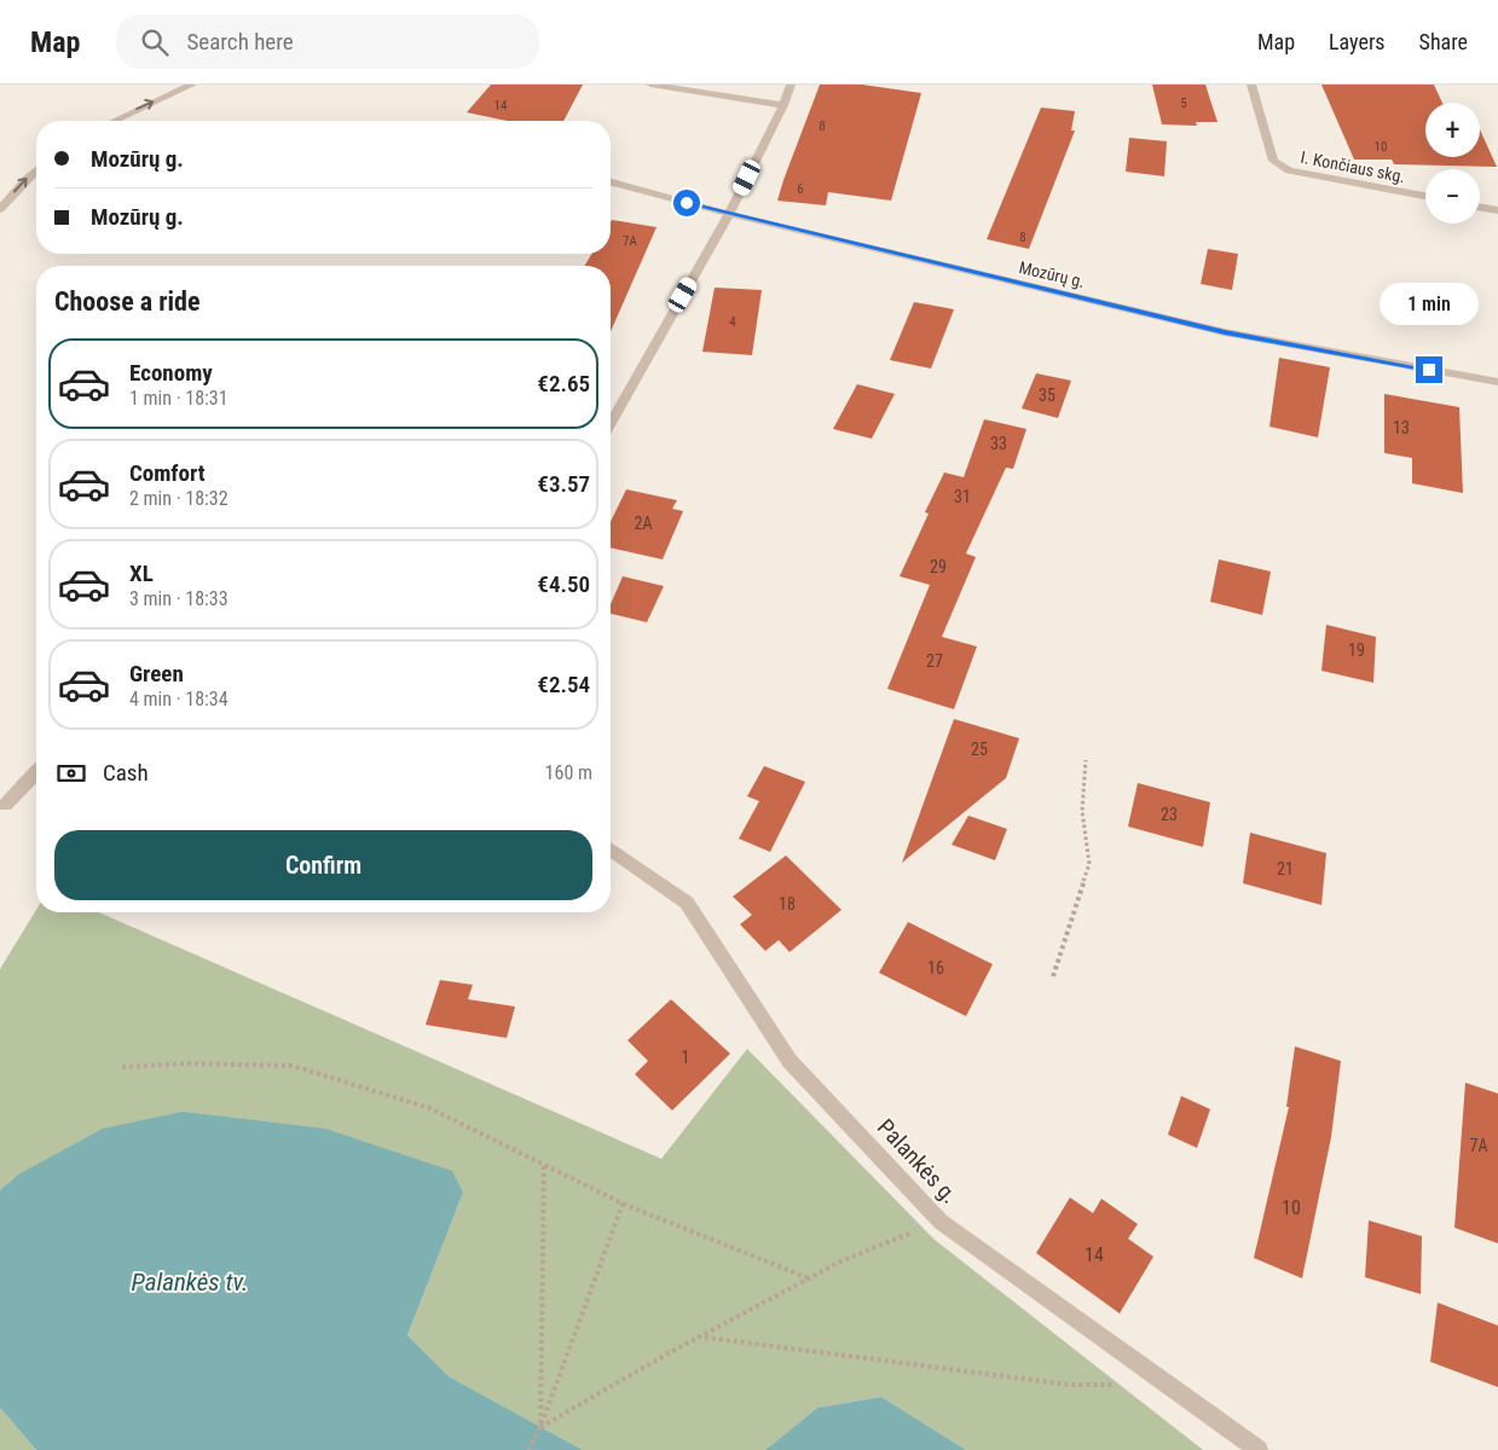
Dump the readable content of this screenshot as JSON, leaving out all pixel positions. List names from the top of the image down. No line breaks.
{"streets":{"street":["I. Končiaus skg.","Mozūrų g.","Palankės g."]},"water":["Palankės tv."],"house_numbers":["5","14","8","10","6","8","7A","4","35","13","33","31","2A","29","19","27","25","23","21","18","16","1","7A","10","14"],"page":{"header":"Map","search":"Search here","nav":["Map","Layers","Share"],"map_buttons":["+","−"],"banner":["Mozūrų g.","Mozūrų g."],"heading":"Choose a ride","bubble":"1 min","list":[{"name":"Economy","note":"1 min · 18:31","value":"€2.65"},{"name":"Comfort","note":"2 min · 18:32","value":"€3.57"},{"name":"XL","note":"3 min · 18:33","value":"€4.50"},{"name":"Green","note":"4 min · 18:34","value":"€2.54"}],"pay":["Cash","160 m"],"buttons":"Confirm"}}
